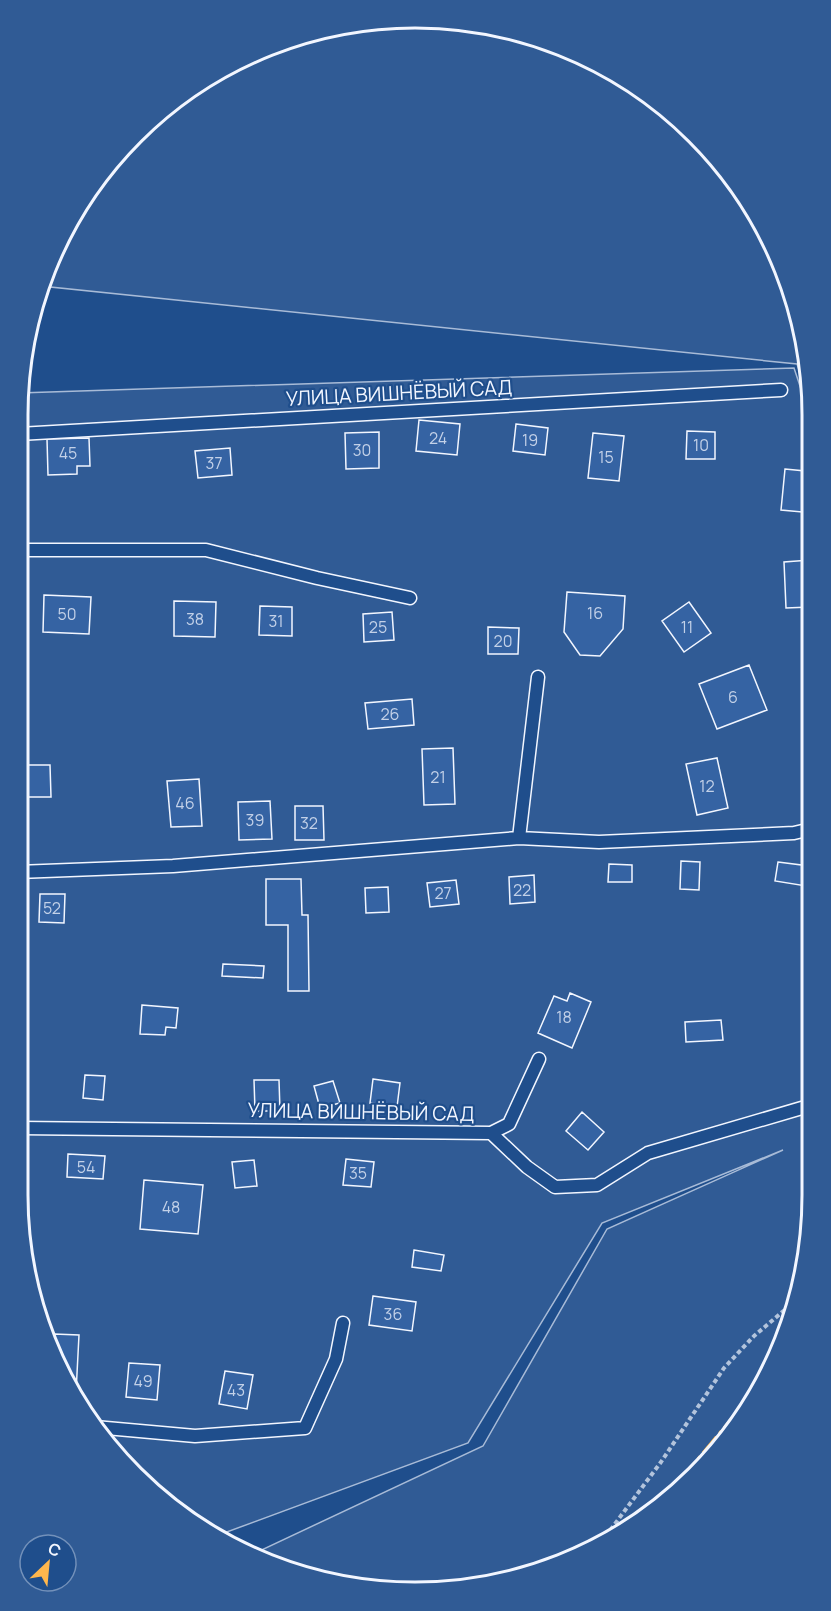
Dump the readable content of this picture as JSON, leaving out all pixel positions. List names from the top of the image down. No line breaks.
{"streets":{"lane":["УЛИЦА ВИШНЁВЫЙ САД"]},"house_numbers":["24","19","10","30","45","15","37","16","50","38","31","25","11","20","6","26","21","12","46","39","32","22","27","52","18","54","35","48","36","49","43"],"north":"top right"}
